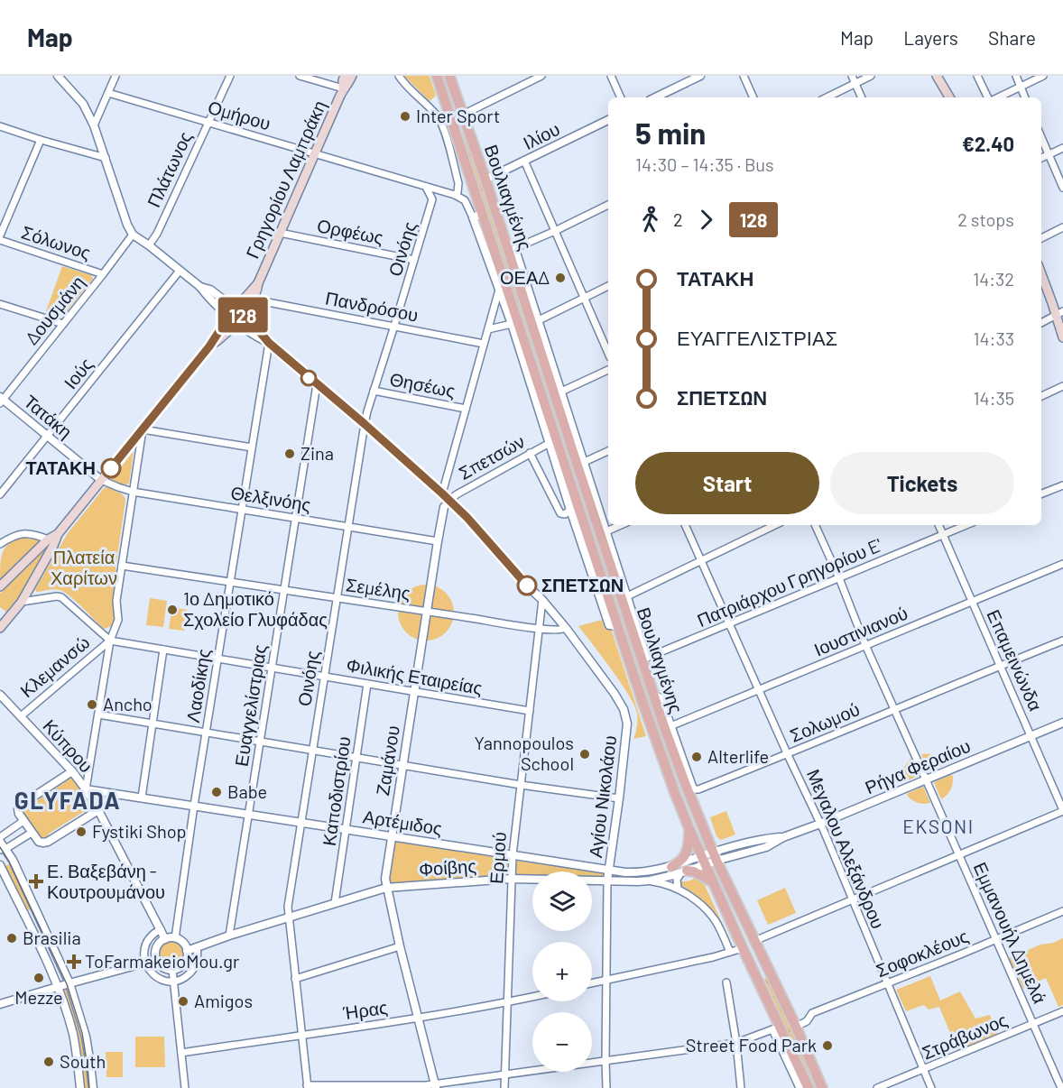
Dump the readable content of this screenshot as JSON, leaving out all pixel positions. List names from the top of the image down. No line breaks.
{"streets":{"main road":["Γρηγορίου Λαμπράκη","Βουλιαγμένης"],"street":["Ομήρου","Ιλίου","Πλάτωνος","Ορφέως","Σόλωνος","Οινόης","Πανδρόσου","Δουσμάνη","Ιούς","Θησέως","Τατάκη","Σπετσών","Θελξινόης","Πατριάρχου Γρηγορίου E'","Σεμέλης","Ιουστινιανού","Επαμεινώνδα","Κλεμανσώ","Φιλικής Εταιρείας","Λαοδίκης","Ευαγγελίστριας","Σολωμού","Κύπρου","Ζαμάνου","Ρήγα Φεραίου","Καποδιστρίου","Αγίου Νικολάου","Αρτέμιδος","Μεγαλου Αλεξάνδρου","Ερμού","Φοίβης","Εμμανουήλ Δημελά","Σοφοκλέους","Ήρας","Στράβωνος"]},"crossings":[["Ομήρου","Πλάτωνος"],["Ομήρου","Γρηγορίου Λαμπράκη"],["Ομήρου","Οινόης"],["Ιλίου","Βουλιαγμένης"],["Πλάτωνος","Αγίου Νικολάου"],["Γρηγορίου Λαμπράκη","Ορφέως"],["Γρηγορίου Λαμπράκη","Πανδρόσου"],["Γρηγορίου Λαμπράκη","Τατάκη"],["Γρηγορίου Λαμπράκη","Θελξινόης"],["Γρηγορίου Λαμπράκη","Αγίου Νικολάου"],["Βουλιαγμένης","Σολωμού"],["Βουλιαγμένης","Ρήγα Φεραίου"],["Βουλιαγμένης","Αρτέμιδος"],["Βουλιαγμένης","Φοίβης"],["Βουλιαγμένης","Σοφοκλέους"],["Ορφέως","Οινόης"],["Σόλωνος","Δουσμάνη"],["Οινόης","Πανδρόσου"],["Οινόης","Θησέως"],["Οινόης","Θελξινόης"],["Οινόης","Σεμέλης"],["Οινόης","Φιλικής Εταιρείας"],["Οινόης","Αγίου Νικολάου"],["Οινόης","Αρτέμιδος"],["Οινόης","Φοίβης"],["Οινόης","Ήρας"],["Δουσμάνη","Τατάκη"],["Δουσμάνη","Αγίου Νικολάου"],["Ιούς","Τατάκη"],["Ιούς","Αγίου Νικολάου"],["Τατάκη","Θελξινόης"],["Σπετσών","Ζαμάνου"],["Σπετσών","Αγίου Νικολάου"],["Θελξινόης","Λαοδίκης"],["Θελξινόης","Ευαγγελίστριας"],["Θελξινόης","Ζαμάνου"],["Πατριάρχου Γρηγορίου E'","Επαμεινώνδα"],["Πατριάρχου Γρηγορίου E'","Μεγαλου Αλεξάνδρου"],["Πατριάρχου Γρηγορίου E'","Εμμανουήλ Δημελά"],["Σεμέλης","Λαοδίκης"],["Σεμέλης","Ευαγγελίστριας"],["Σεμέλης","Ζαμάνου"],["Σεμέλης","Αγίου Νικολάου"],["Σεμέλης","Ερμού"],["Ιουστινιανού","Επαμεινώνδα"],["Ιουστινιανού","Σολωμού"],["Ιουστινιανού","Μεγαλου Αλεξάνδρου"],["Ιουστινιανού","Εμμανουήλ Δημελά"],["Επαμεινώνδα","Σολωμού"],["Επαμεινώνδα","Ρήγα Φεραίου"],["Κλεμανσώ","Φιλικής Εταιρείας"],["Κλεμανσώ","Κύπρου"],["Φιλικής Εταιρείας","Λαοδίκης"],["Φιλικής Εταιρείας","Ευαγγελίστριας"],["Φιλικής Εταιρείας","Ζαμάνου"],["Φιλικής Εταιρείας","Καποδιστρίου"],["Φιλικής Εταιρείας","Ερμού"],["Λαοδίκης","Κύπρου"],["Λαοδίκης","Αγίου Νικολάου"],["Λαοδίκης","Αρτέμιδος"],["Λαοδίκης","Φοίβης"],["Ευαγγελίστριας","Αγίου Νικολάου"],["Ευαγγελίστριας","Αρτέμιδος"],["Ευαγγελίστριας","Φοίβης"],["Σολωμού","Μεγαλου Αλεξάνδρου"],["Σολωμού","Εμμανουήλ Δημελά"],["Κύπρου","Αρτέμιδος"],["Κύπρου","Φοίβης"],["Ζαμάνου","Αγίου Νικολάου"],["Ζαμάνου","Αρτέμιδος"],["Ζαμάνου","Φοίβης"],["Ζαμάνου","Ήρας"],["Ρήγα Φεραίου","Μεγαλου Αλεξάνδρου"],["Ρήγα Φεραίου","Φοίβης"],["Ρήγα Φεραίου","Εμμανουήλ Δημελά"],["Καποδιστρίου","Αρτέμιδος"],["Καποδιστρίου","Φοίβης"],["Αγίου Νικολάου","Αρτέμιδος"],["Αγίου Νικολάου","Ερμού"],["Αγίου Νικολάου","Φοίβης"],["Αρτέμιδος","Ερμού"],["Αρτέμιδος","Φοίβης"],["Μεγαλου Αλεξάνδρου","Σοφοκλέους"],["Μεγαλου Αλεξάνδρου","Στράβωνος"],["Ερμού","Φοίβης"],["Ερμού","Ήρας"],["Εμμανουήλ Δημελά","Σοφοκλέους"],["Εμμανουήλ Δημελά","Στράβωνος"]],"districts":["GLYFADA","EKSONI"],"parks":["Πλατεία Χαρίτων"],"places":{"other":["Inter Sport","ΟΕΑΔ","Zina","ΤΑΤΑΚΗ","ΣΠΕΤΣΩΝ","1ο Δημοτικό Σχολείο Γλυφάδας","Ancho","Yannopoulos School","Alterlife","Babe","Fystiki Shop","Brasilia","Mezze","Amigos","Street Food Park","South"],"health":["Ε. Βαξεβάνη - Κουτρουμάνου","ToFarmakeioMou.gr"]},"lines":["bus line 128"],"page":{"header":"Map","nav":["Map","Layers","Share"],"on_map":"128","heading":["5 min","14:30 – 14:35 · Bus","€2.40"],"legs":["2","128","2 stops"],"list":[{"name":"ΤΑΤΑΚΗ","value":"14:32"},{"name":"ΕΥΑΓΓΕΛΙΣΤΡΙΑΣ","value":"14:33"},{"name":"ΣΠΕΤΣΩΝ","value":"14:35"}],"buttons":["Start","Tickets"],"map_buttons":["+","−"]}}
